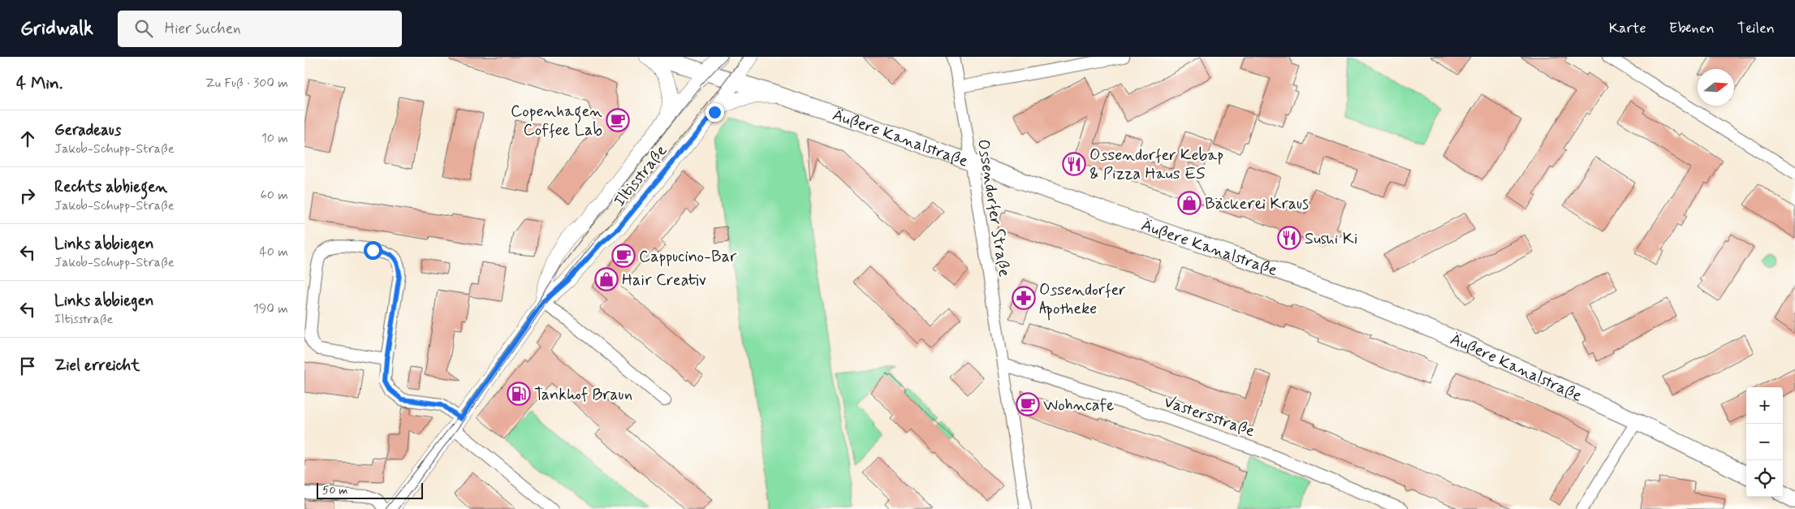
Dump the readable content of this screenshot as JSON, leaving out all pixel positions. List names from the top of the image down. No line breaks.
{"streets":{"main road":["Äußere Kanalstraße"],"street":["Iltisstraße","Ossendorfer Straße","Vastersstraße"]},"crossings":[["Äußere Kanalstraße","Iltisstraße"],["Äußere Kanalstraße","Ossendorfer Straße"],["Ossendorfer Straße","Vastersstraße"]],"places":{"cafe":["Copenhagen Coffee Lab","Cappucino-Bar","Wohncafe"],"restaurant":["Ossendorfer Kebap & Pizza Haus ES","Sushi Ki"],"shop":["Bäckerei Kraus","Hair Creativ"],"pharmacy":["Ossendorfer Apotheke"],"fuel station":["Tankhof Braun"]},"scale_bar":"50 m","north":"right","page":{"header":"Gridwalk","search":"Hier suchen","nav":["Karte","Ebenen","Teilen"],"heading":["4 Min.","Zu Fuß · 300 m"],"list":[["Geradeaus","Jakob-Schupp-Straße","10 m"],["Rechts abbiegen","Jakob-Schupp-Straße","60 m"],["Links abbiegen","Jakob-Schupp-Straße","40 m"],["Links abbiegen","Iltisstraße","190 m"],"Ziel erreicht"],"map_buttons":["+","−"],"scale":"50 m"}}
